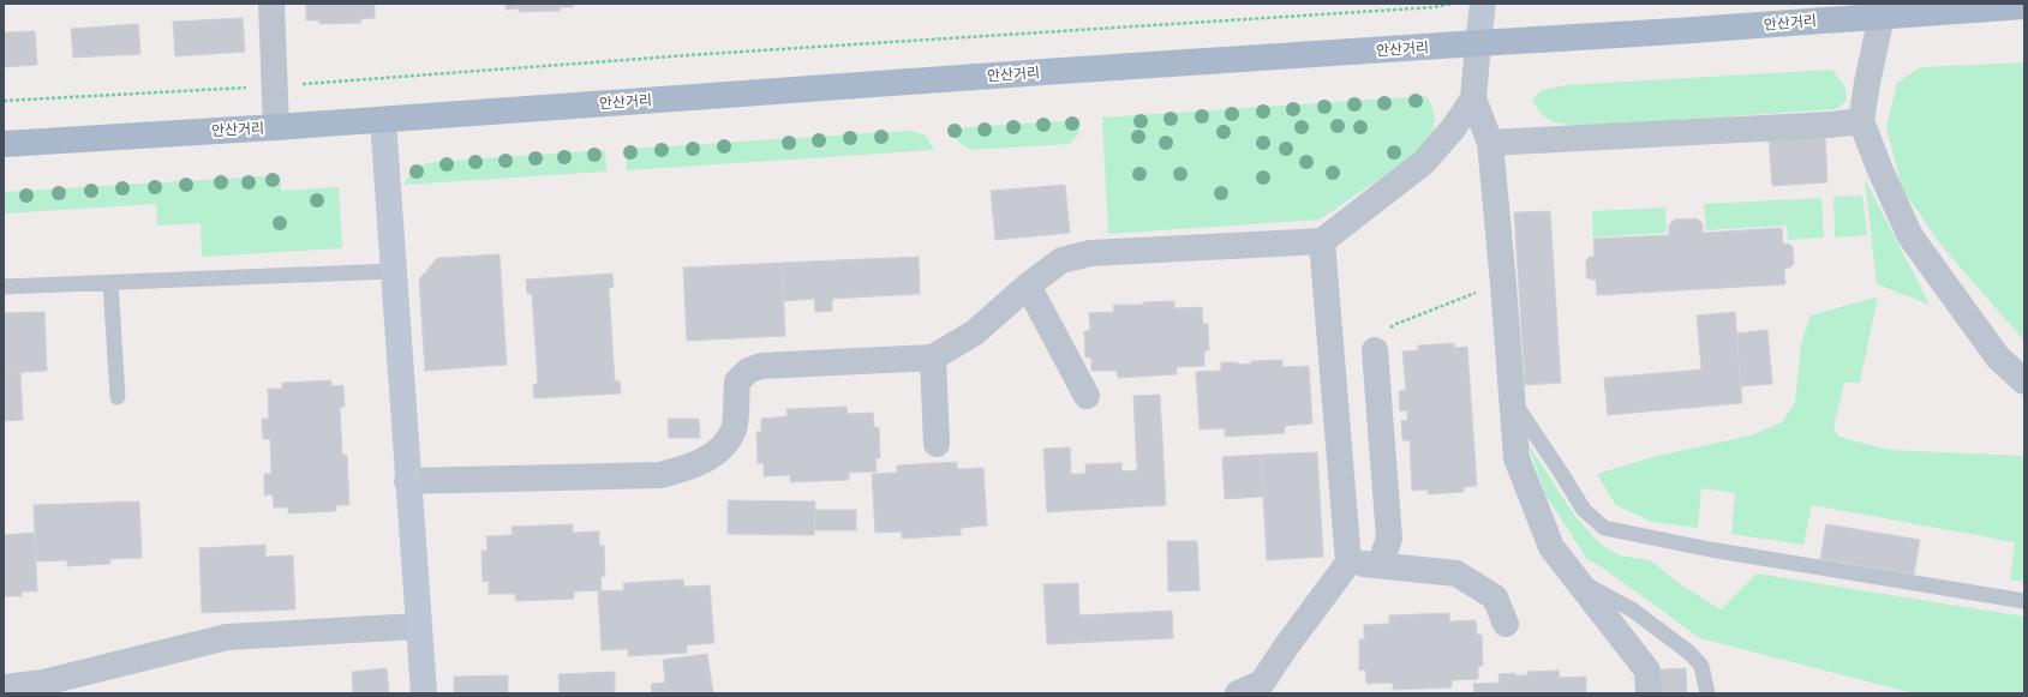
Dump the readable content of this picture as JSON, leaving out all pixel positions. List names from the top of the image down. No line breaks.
{"streets":{"main road":["안산거리"]}}
